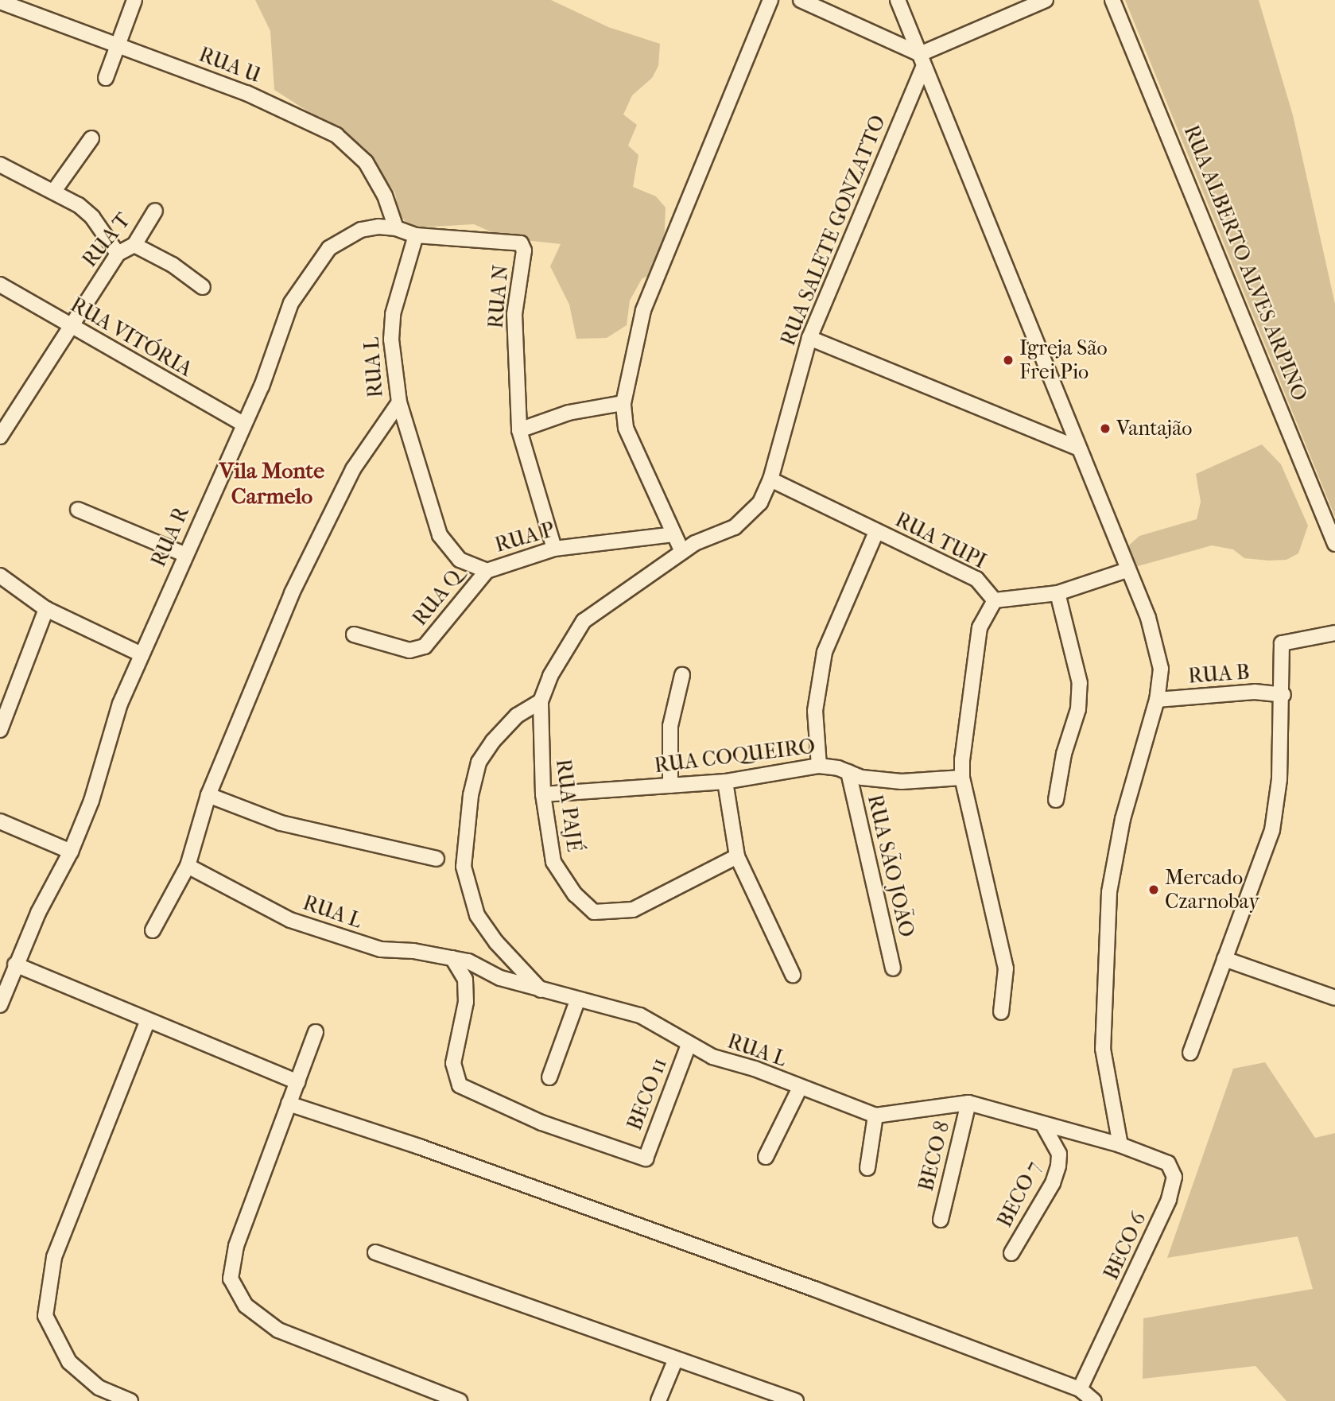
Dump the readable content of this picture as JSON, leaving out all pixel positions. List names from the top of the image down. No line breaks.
{"streets":{"street":["RUA U","RUA SALETE GONZATTO","RUA T","RUA ALBERTO ALVES ARPINO","RUA N","RUA VITÓRIA","RUA L","RUA R","RUA P","RUA TUPI","RUA Q","RUA B","RUA COQUEIRO","RUA PAJÉ","RUA SÃO JOÃO","BECO 11","BECO 8","BECO 7","BECO 6"]},"crossings":[["RUA U","RUA N"],["RUA SALETE GONZATTO","RUA TUPI"],["RUA SALETE GONZATTO","RUA PAJÉ"],["RUA T","RUA VITÓRIA"],["RUA N","RUA L"],["RUA N","RUA R"],["RUA N","RUA P"],["RUA VITÓRIA","RUA R"],["RUA L","RUA P"],["RUA L","BECO 11"],["RUA L","BECO 8"],["RUA L","BECO 7"],["RUA L","BECO 6"],["RUA P","RUA Q"],["RUA COQUEIRO","RUA PAJÉ"],["RUA COQUEIRO","RUA SÃO JOÃO"]],"districts":["Vila Monte Carmelo"],"places":["Igreja São Frei Pio","Vantajão","Mercado Czarnobay"]}
